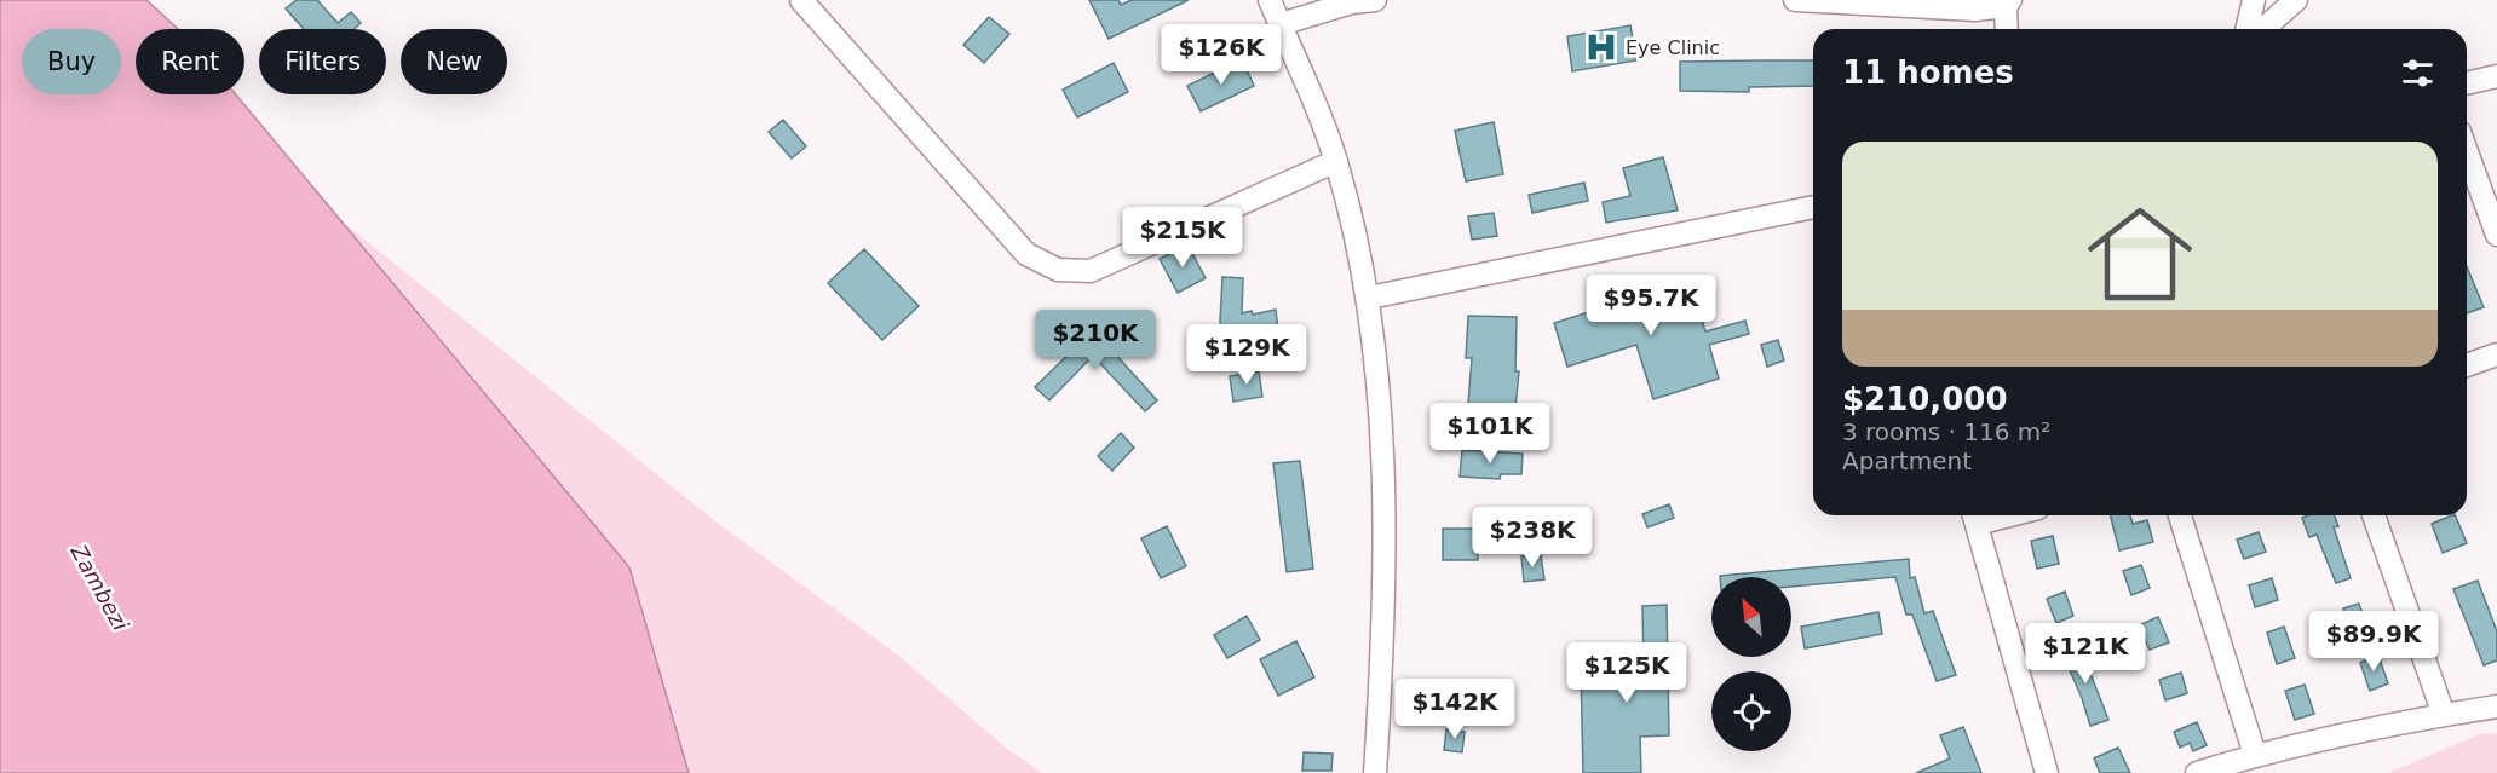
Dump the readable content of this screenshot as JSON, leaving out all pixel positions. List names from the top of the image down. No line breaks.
{"water":["Zambezi"],"places":{"hospital":["Eye Clinic"]},"north":"top left","page":{"price":["$126K","$215K","$95.7K","$210K","$129K","$101K","$238K","$89.9K","$121K","$125K","$142K"],"chip":["Buy","Rent","Filters","New"],"heading":"11 homes","list":[{"name":"$210,000","note":"3 rooms · 116 m² · Apartment"}]}}
